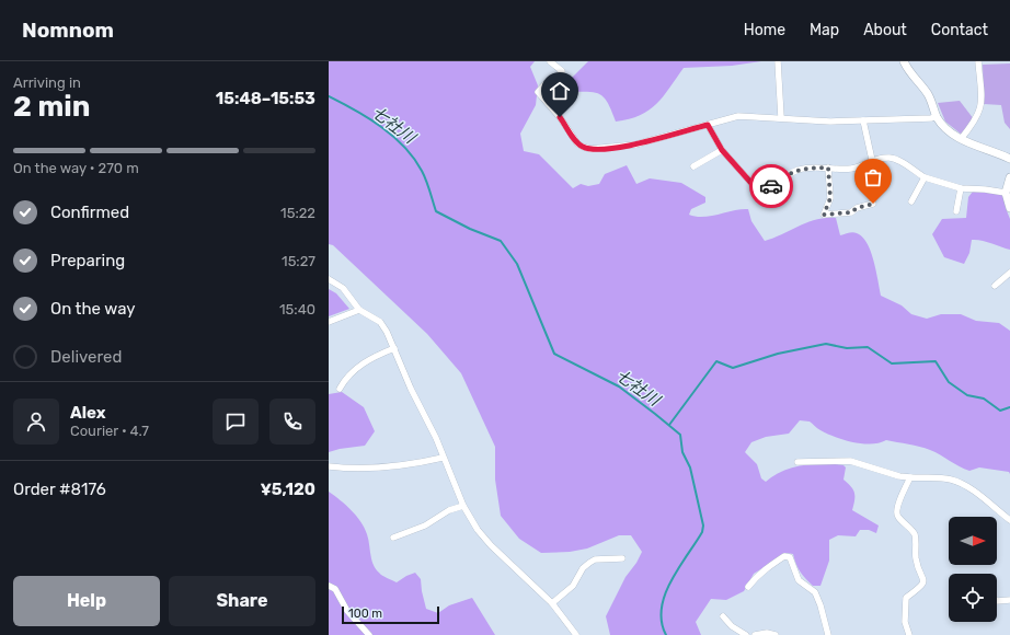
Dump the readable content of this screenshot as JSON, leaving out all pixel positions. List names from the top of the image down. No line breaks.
{"water":["七社川"],"scale_bar":"100 m","north":"right","page":{"header":"Nomnom","nav":["Home","Map","About","Contact"],"heading":["2 min","Arriving in","15:48–15:53"],"panel":["Alex","Courier · 4.7","Order #8176","¥5,120"],"bar":"On the way · 270 m","list":[["Confirmed","15:22"],["Preparing","15:27"],["On the way","15:40"],"Delivered"],"buttons":["Help","Share"],"scale":"100 m"}}
